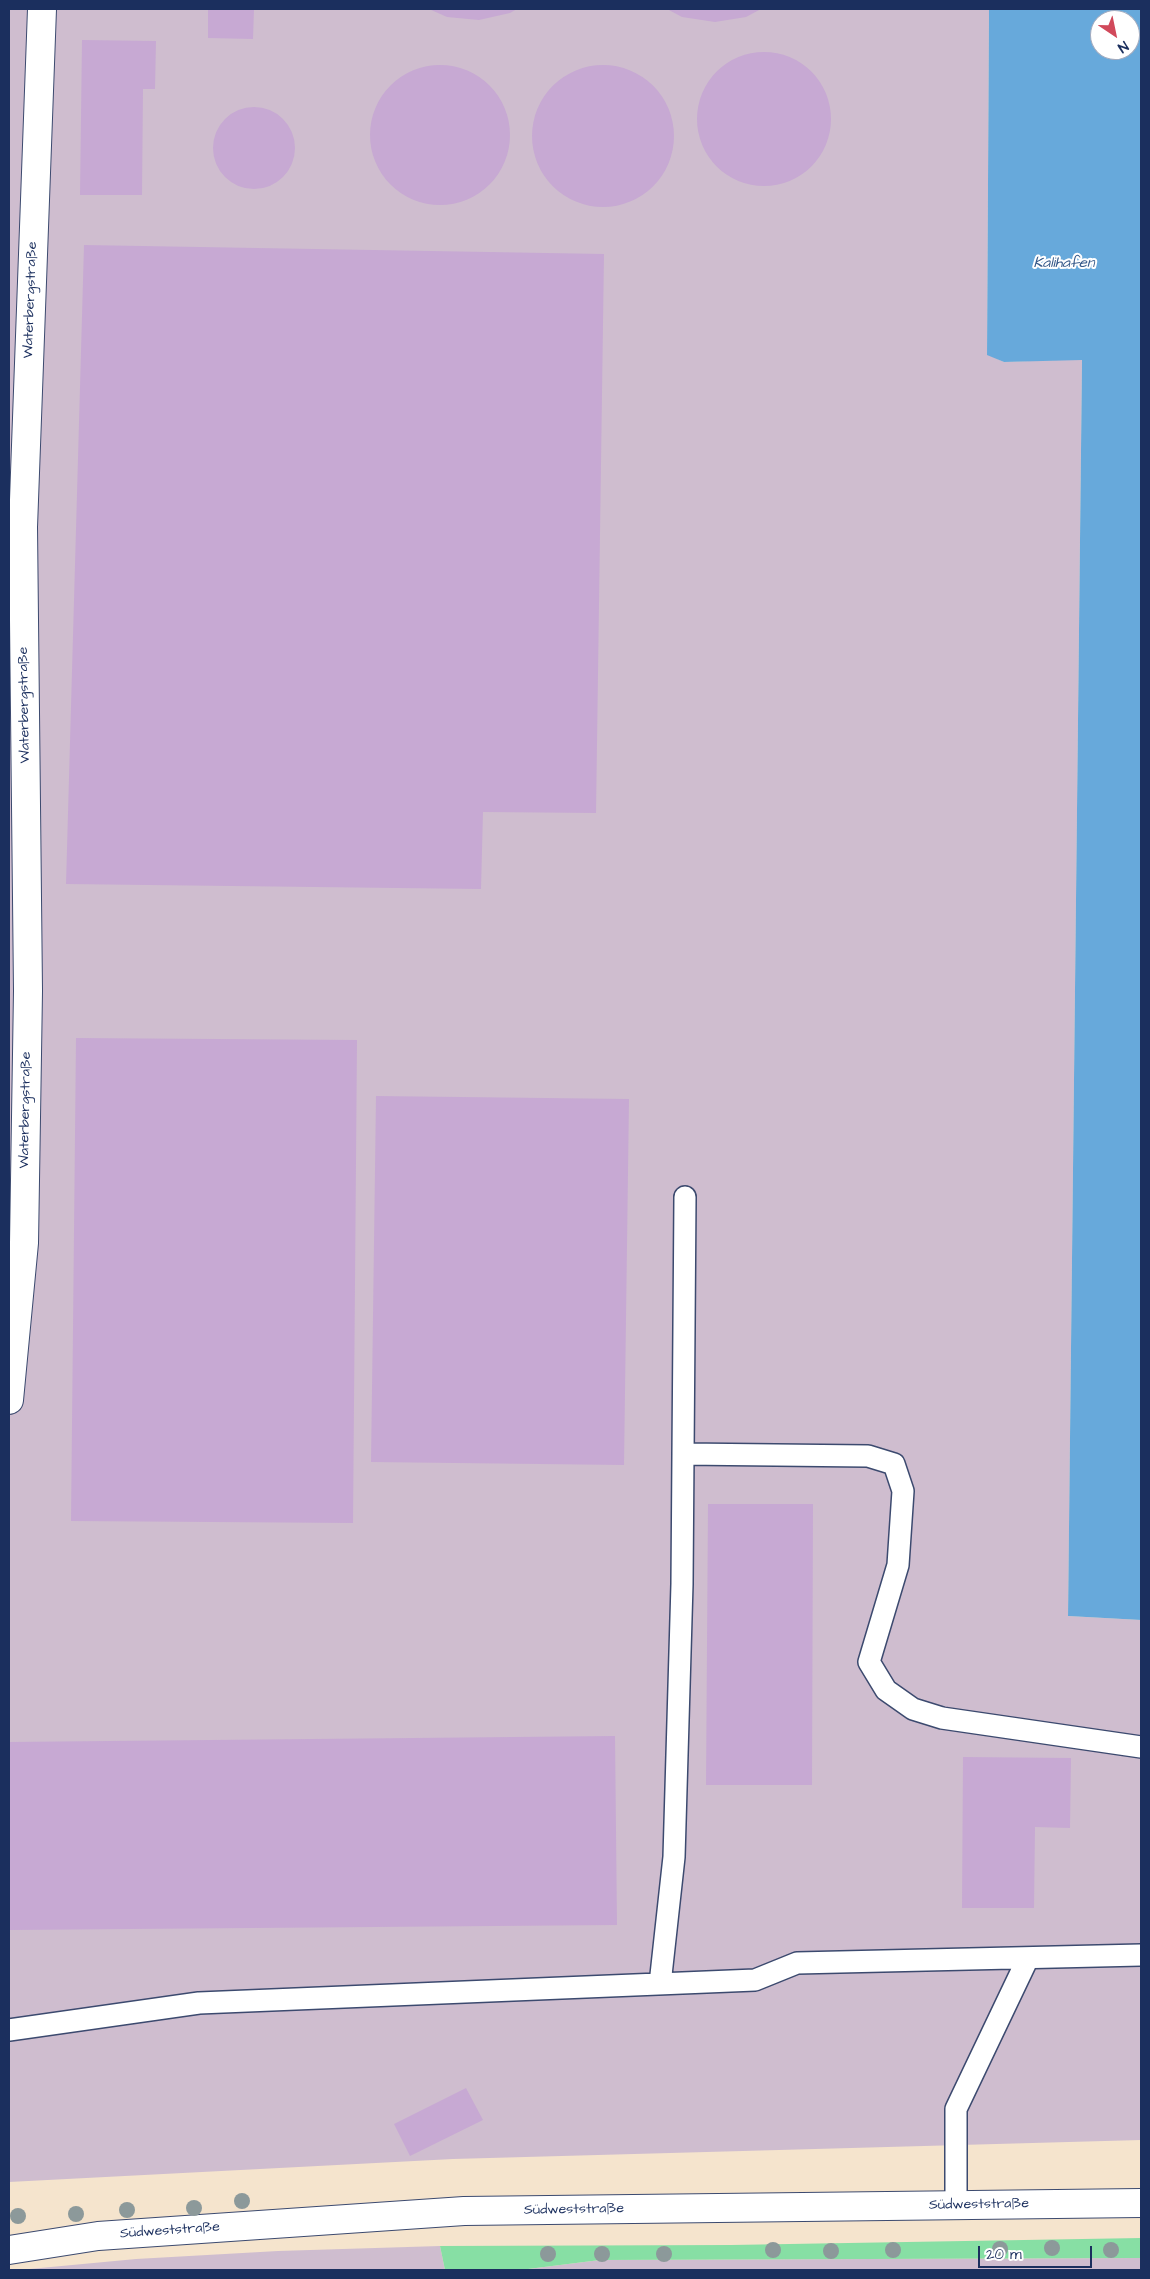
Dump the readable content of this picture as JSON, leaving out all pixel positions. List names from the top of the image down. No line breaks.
{"streets":{"street":["Waterbergstraße","Südweststraße"]},"water":["Kalihafen"],"scale_bar":"20 m","north":"bottom right"}
